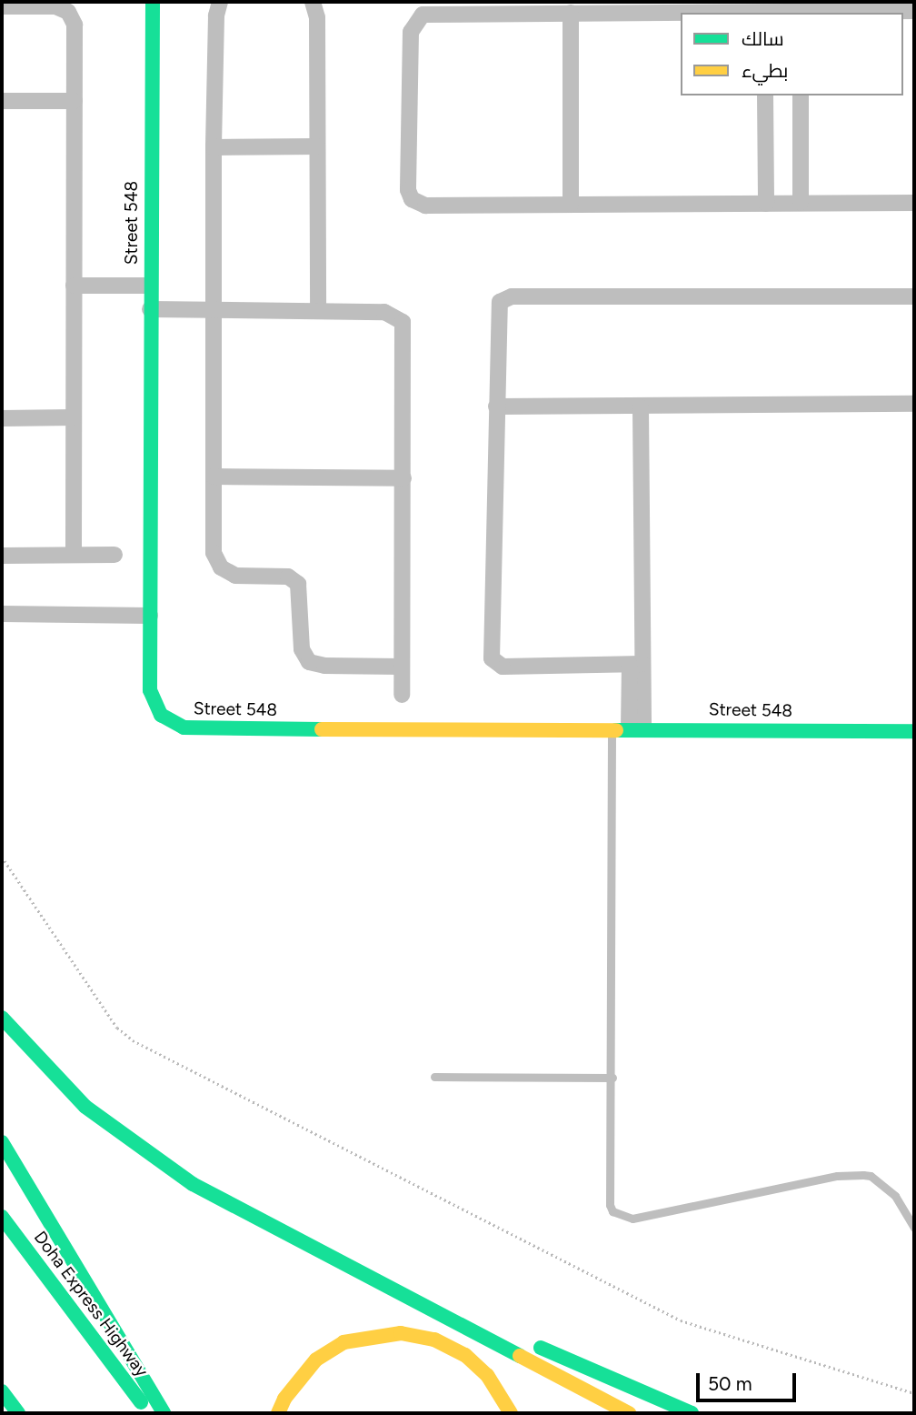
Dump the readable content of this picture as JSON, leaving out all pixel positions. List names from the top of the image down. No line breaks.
{"streets":{"main road":["Street 548","Doha Express Highway"]},"legend":["سالك","بطيء"],"scale_bar":"50 m"}
